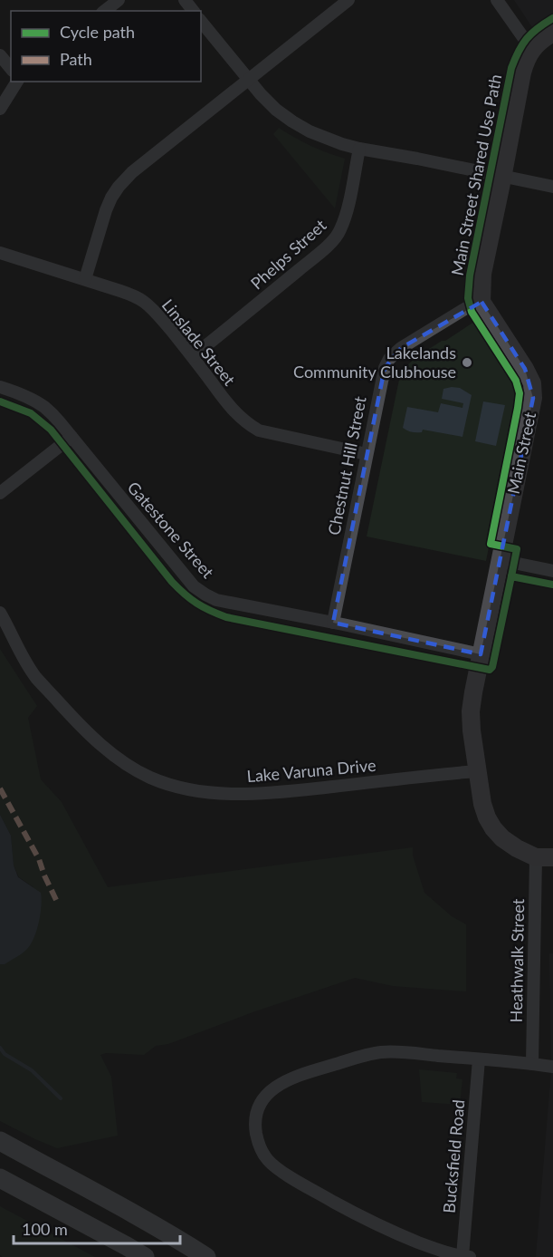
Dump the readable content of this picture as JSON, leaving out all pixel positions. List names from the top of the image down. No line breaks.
{"streets":{"street":["Phelps Street","Linslade Street","Main Street","Chestnut Hill Street","Gatestone Street","Lake Varuna Drive","Heathwalk Street","Bucksfield Road"],"cycle path":["Main Street Shared Use Path"]},"crossings":[["Phelps Street","Linslade Street"],["Linslade Street","Chestnut Hill Street"],["Main Street","Chestnut Hill Street"],["Main Street","Gatestone Street"],["Main Street","Lake Varuna Drive"],["Main Street","Heathwalk Street"],["Chestnut Hill Street","Gatestone Street"]],"places":["Lakelands Community Clubhouse"],"legend":["Cycle path","Path"],"scale_bar":"100 m"}
